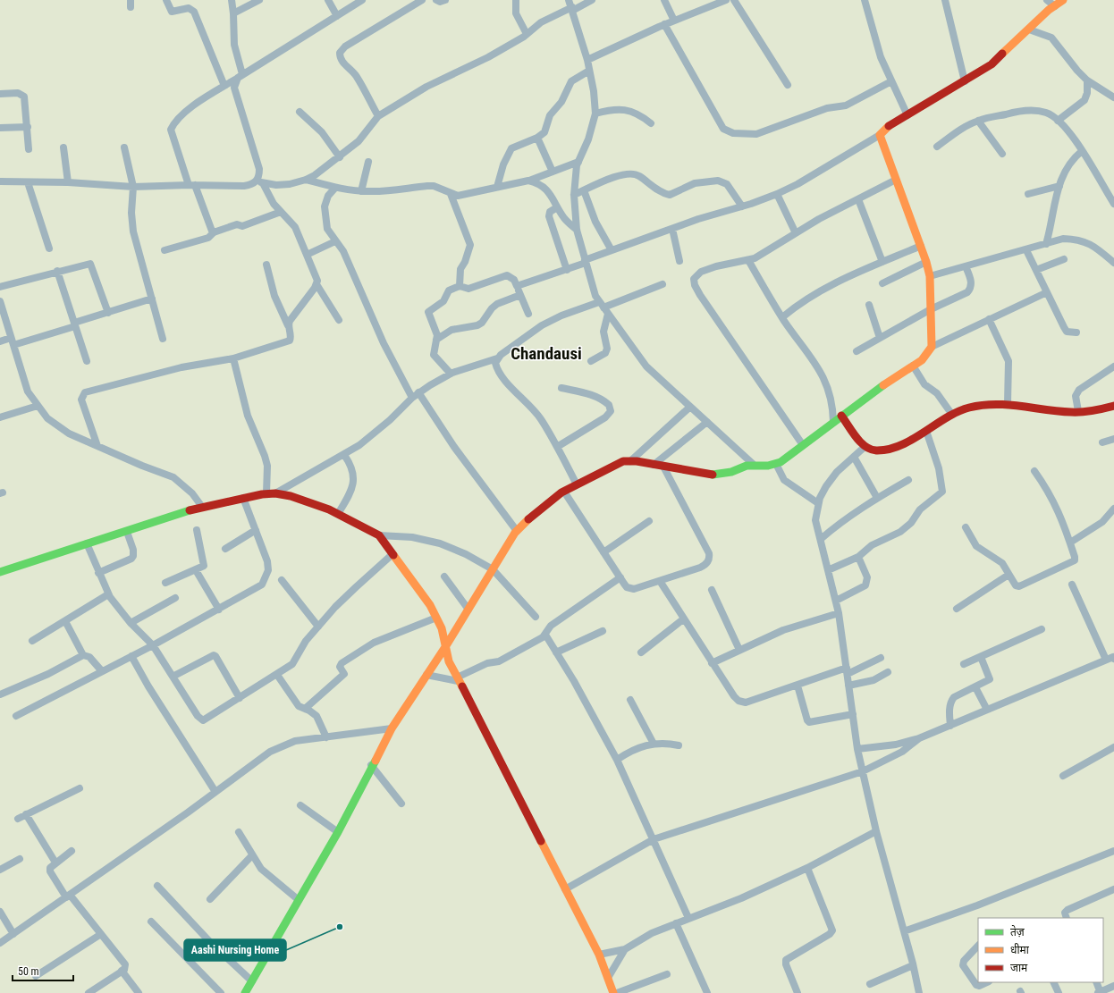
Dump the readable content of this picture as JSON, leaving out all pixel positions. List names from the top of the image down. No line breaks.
{"districts":["Chandausi"],"places":["Aashi Nursing Home"],"legend":["तेज़","धीमा","जाम"],"scale_bar":"50 m"}
